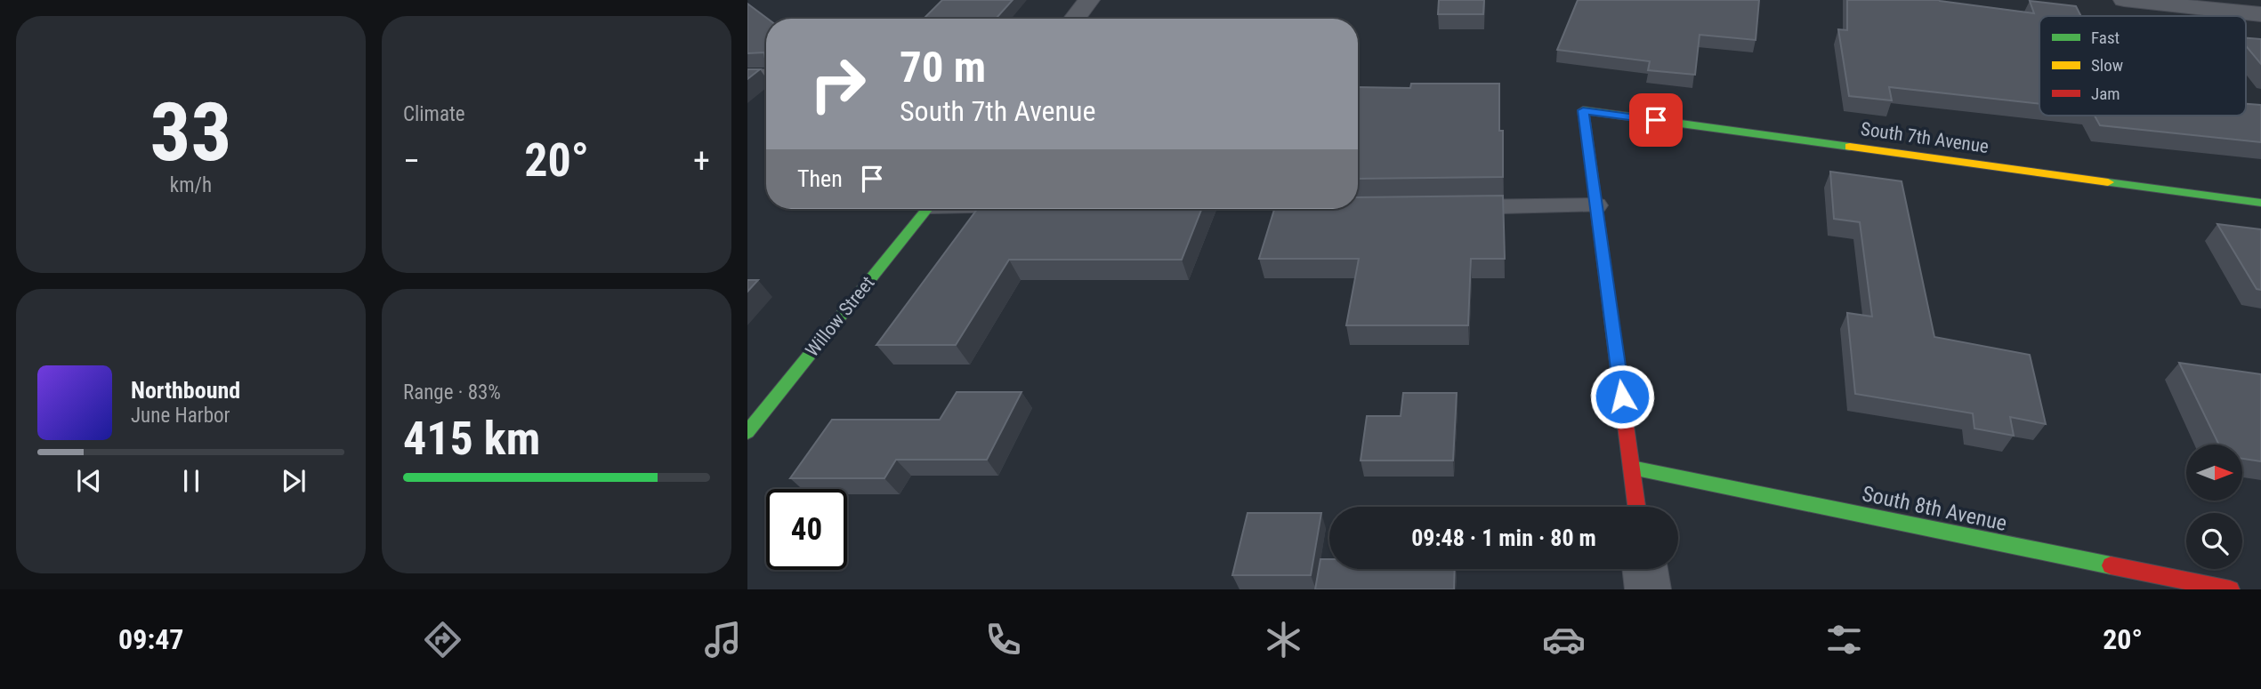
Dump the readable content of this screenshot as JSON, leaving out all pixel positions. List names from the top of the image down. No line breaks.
{"streets":{"street":["South 7th Avenue","Willow Street","South 8th Avenue"]},"legend":["Fast","Slow","Jam"],"north":"right","page":{"tile":[["33","km/h"],"Climate",["Range · 83%","415 km"]],"turn":["70 m","South 7th Avenue"],"heat":["−","20°","+"],"then":"Then","song":["Northbound","June Harbor"],"limit":"40","trip":"09:48 · 1 min · 80 m","tabs":["09:47","20°"]}}
